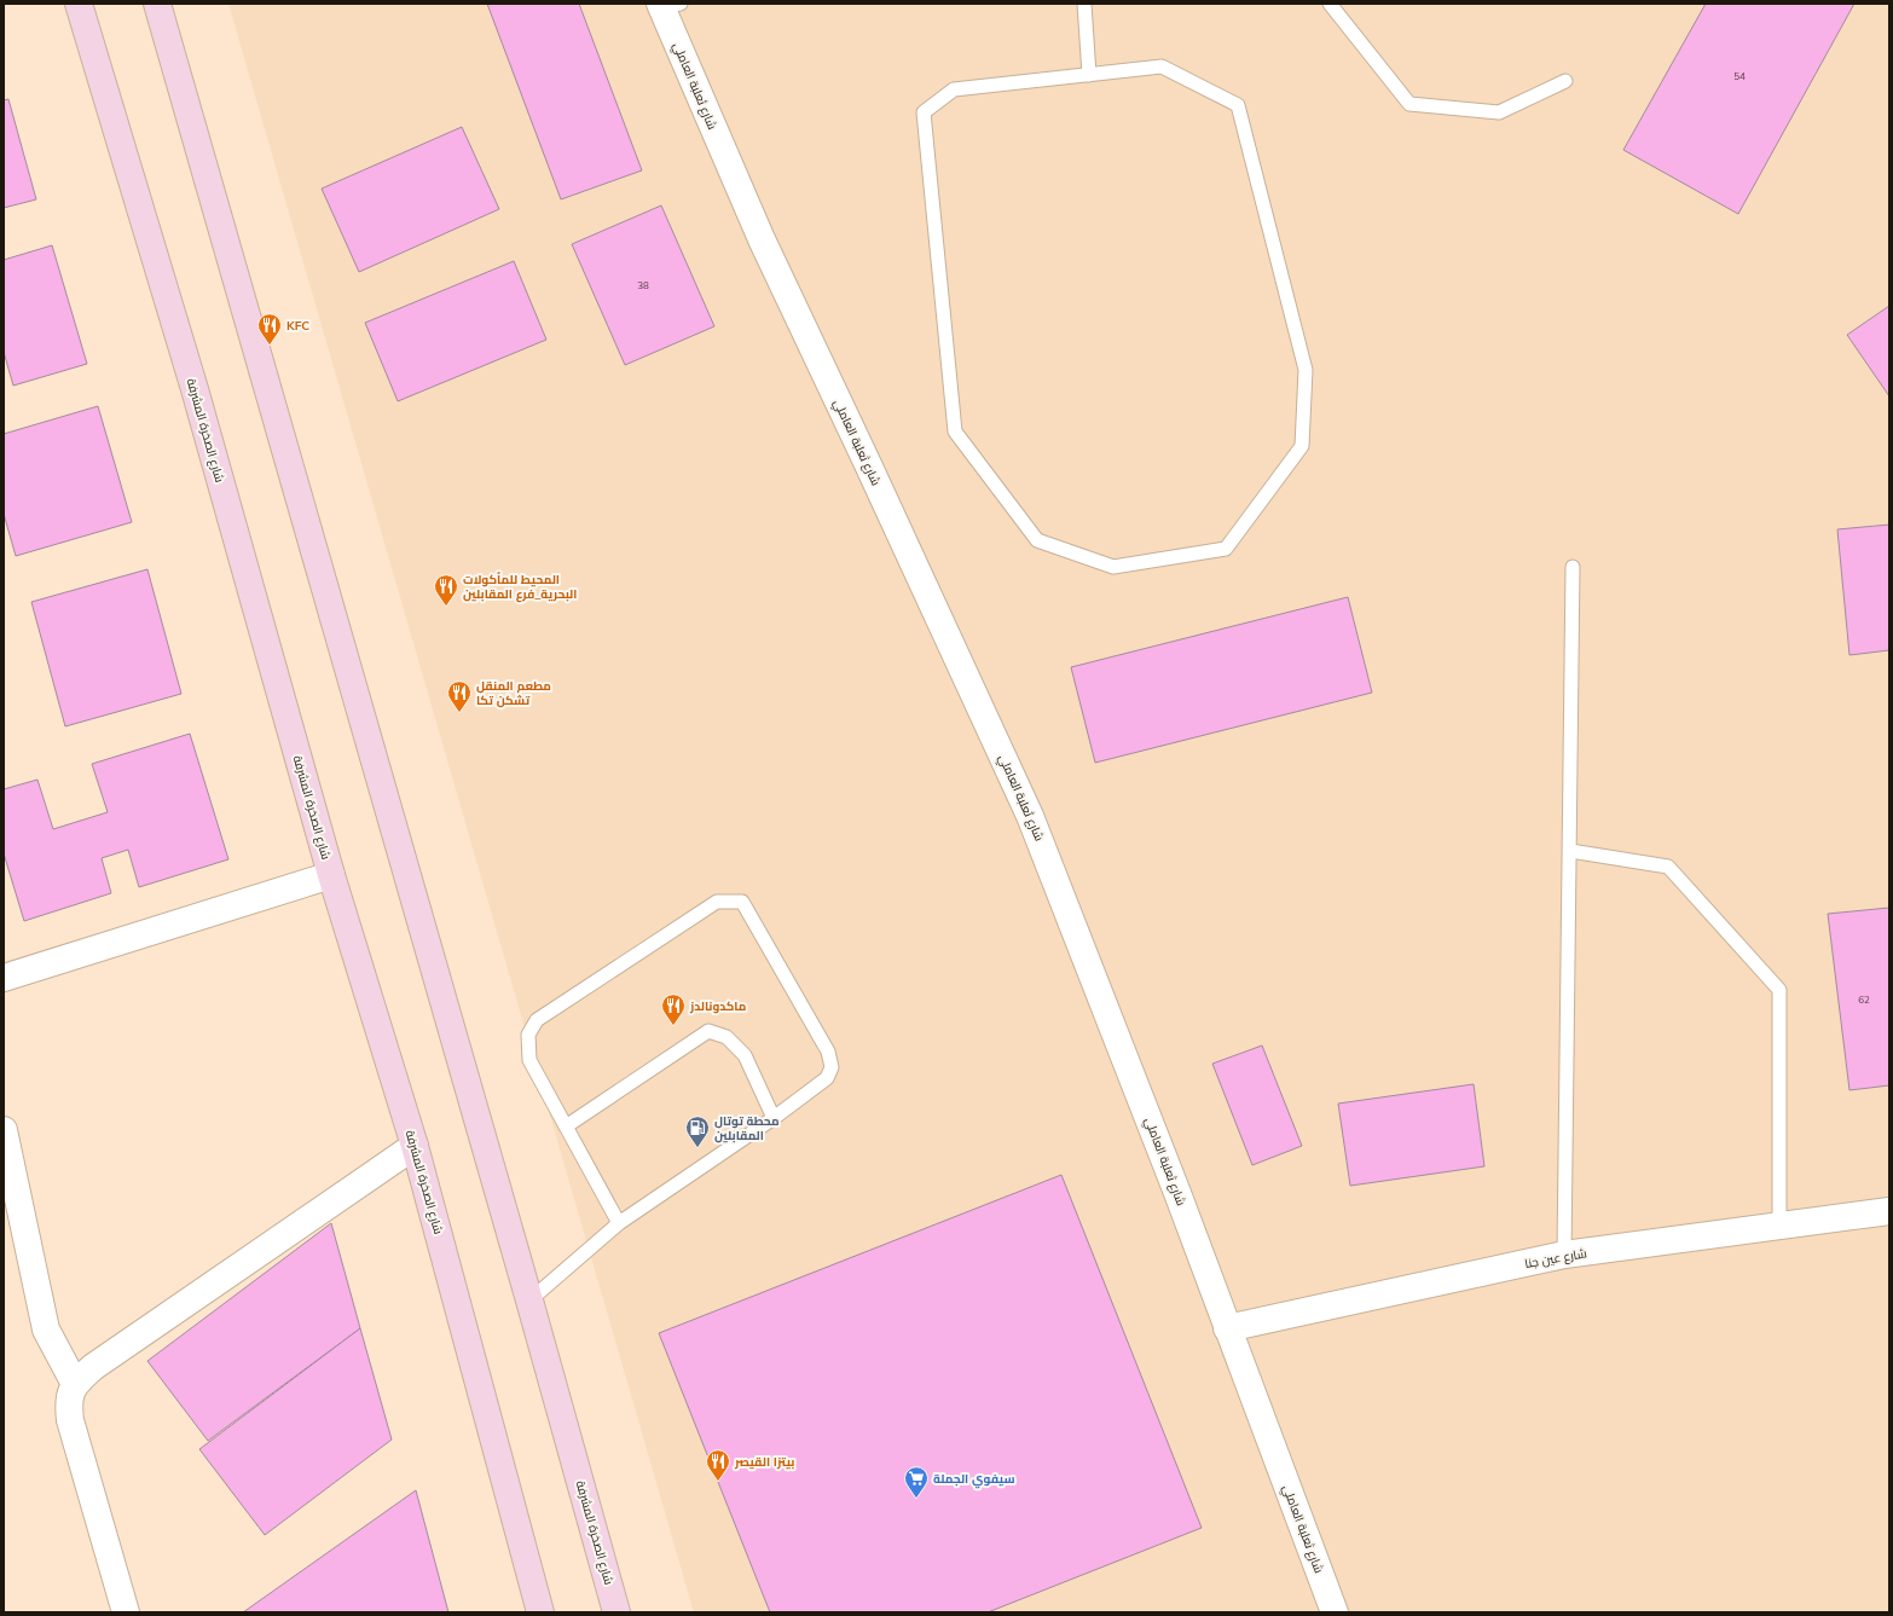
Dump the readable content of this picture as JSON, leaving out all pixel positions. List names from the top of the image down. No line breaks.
{"streets":{"main road":["شارع الصخرة المشرفة"],"street":["شارع ثعلبة العاملي","شارع عين جنا"]},"crossings":[["شارع ثعلبة العاملي","شارع عين جنا"]],"places":{"restaurant":["KFC","المحيط للمأكولات البحرية_فرع المقابلين","مطعم المنقل تشكن تكا","ماكدونالدز","بيتزا القيصر"],"fuel station":["محطة توتال المقابلين"],"supermarket":["سيفوي الجملة"]},"house_numbers":["54","38","62"]}
